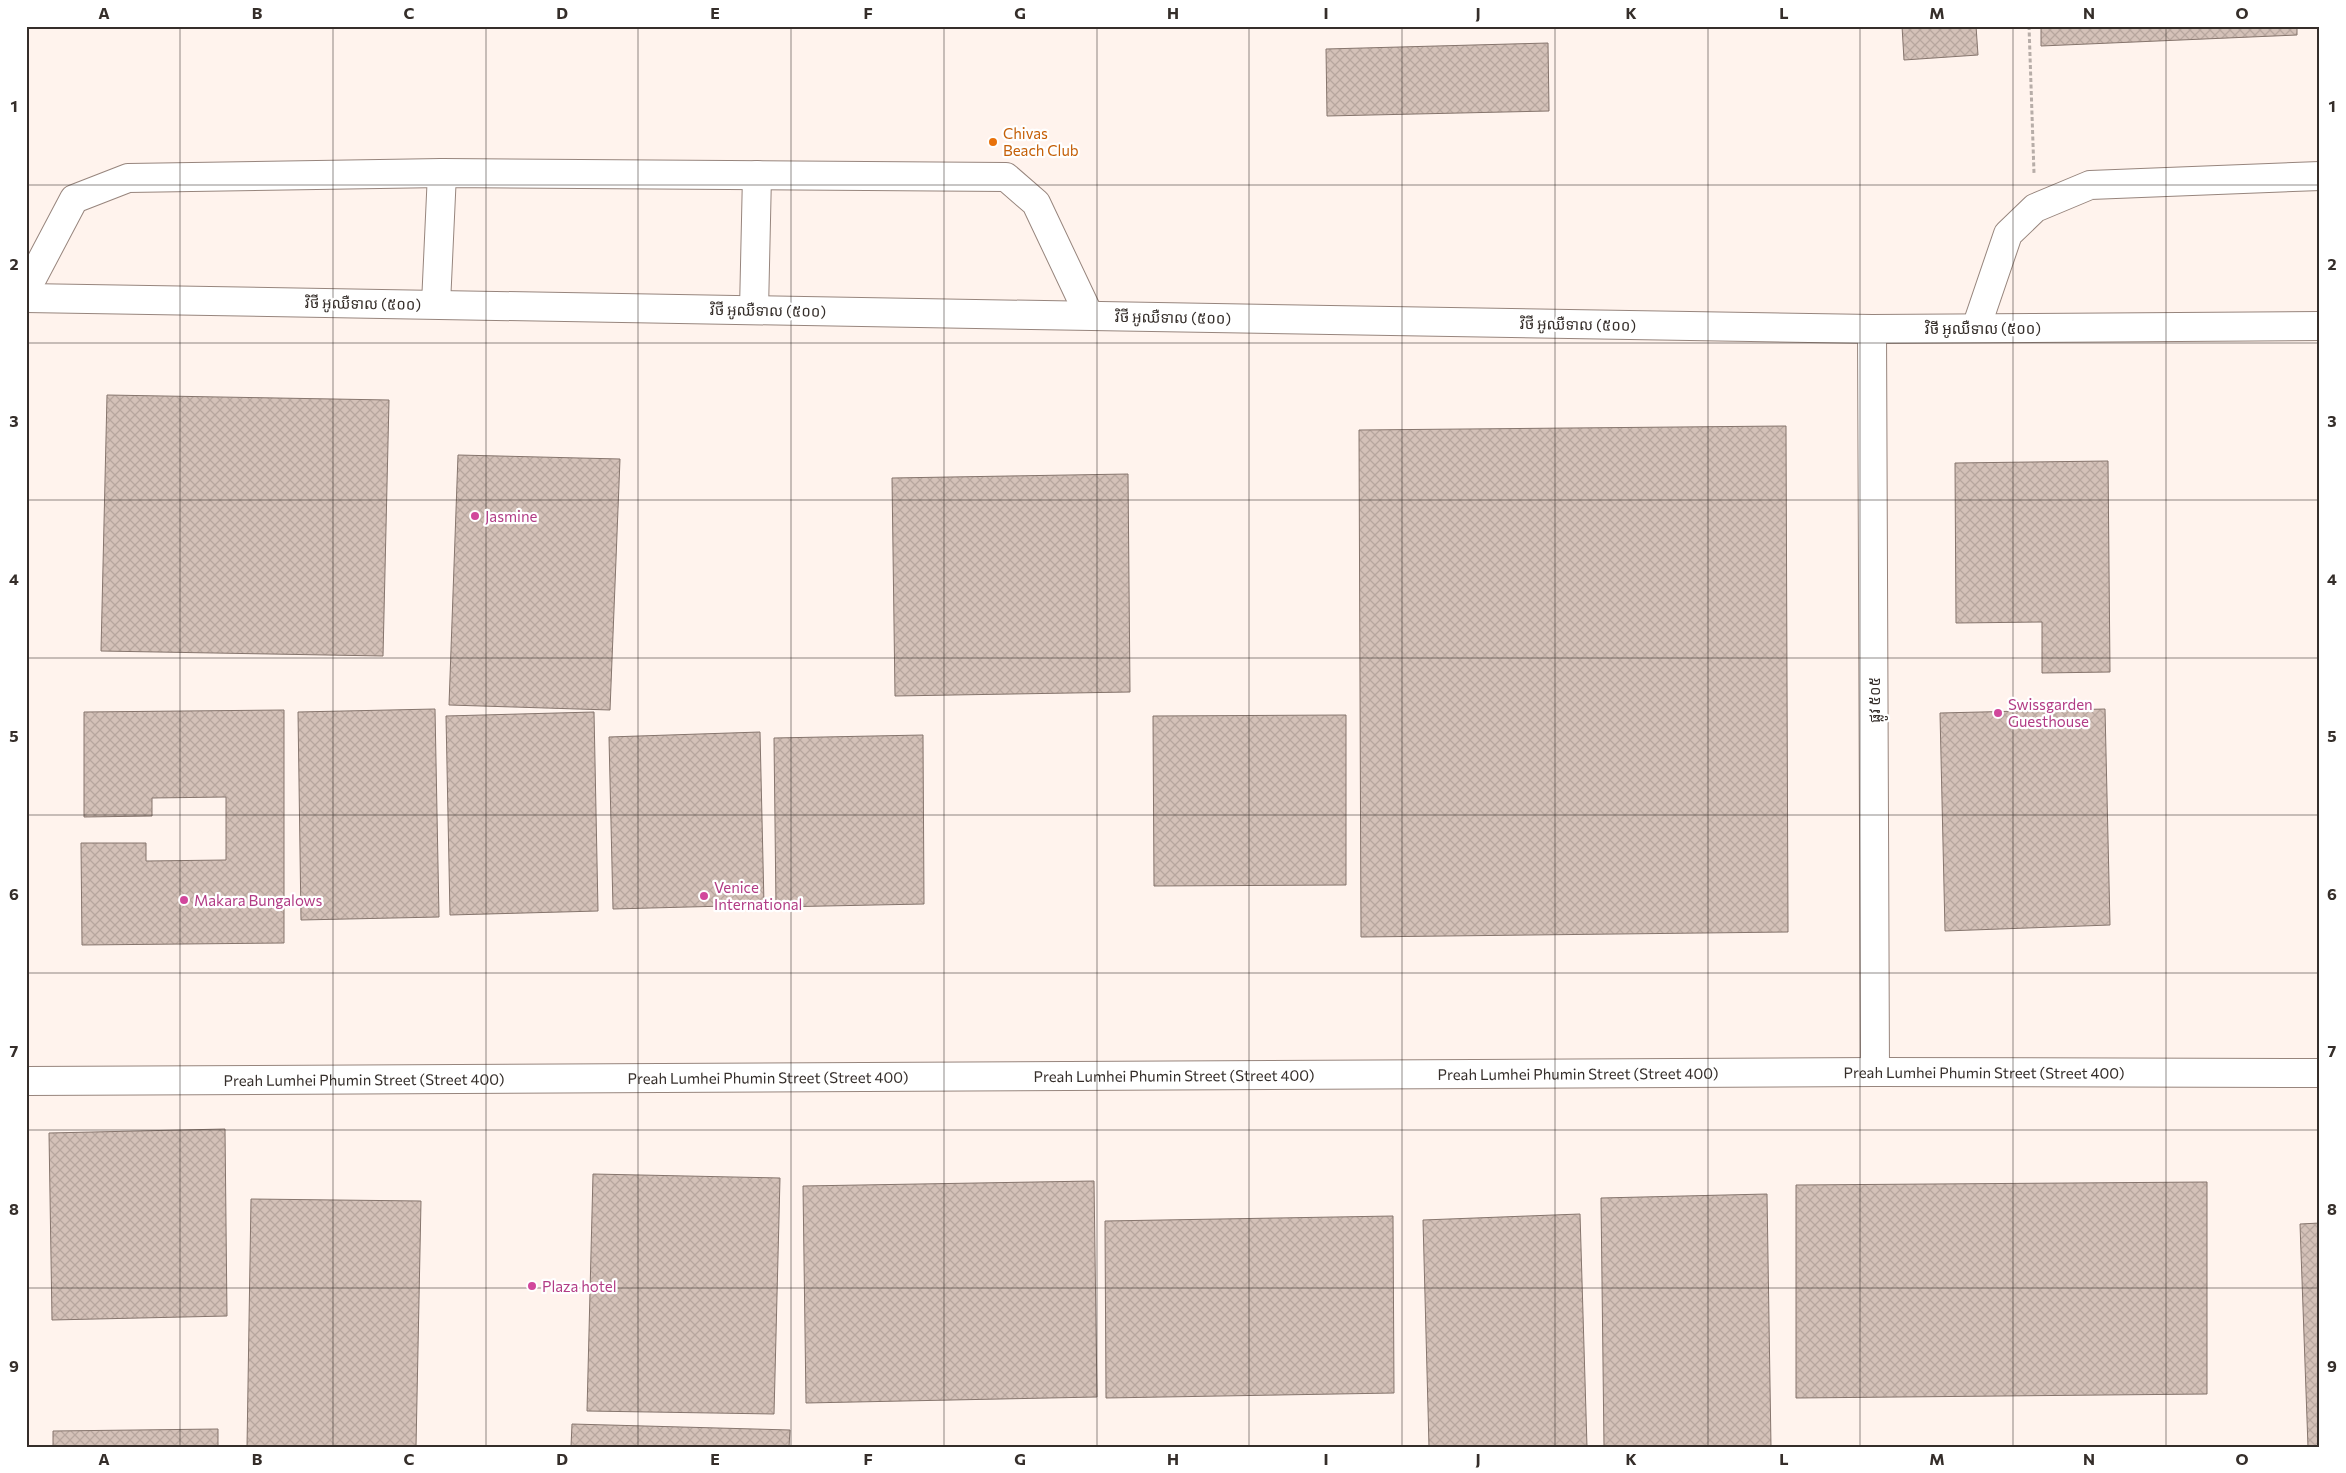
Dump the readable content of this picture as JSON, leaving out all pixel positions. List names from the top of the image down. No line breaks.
{"streets":{"street":["វិថី អូឈឺទាល (៥០០)","ផ្លូវ ៥០៥","Preah Lumhei Phumin Street (Street 400)"]},"crossings":[["វិថី អូឈឺទាល (៥០០)","ផ្លូវ ៥០៥"],["ផ្លូវ ៥០៥","Preah Lumhei Phumin Street (Street 400)"]],"places":["Chivas Beach Club","Jasmine","Swissgarden Guesthouse","Venice International","Makara Bungalows","Plaza hotel"],"grid":{"columns":["A","B","C","D","E","F","G","H","I","J","K","L","M","N","O"],"rows":["1","2","3","4","5","6","7","8","9"]}}
